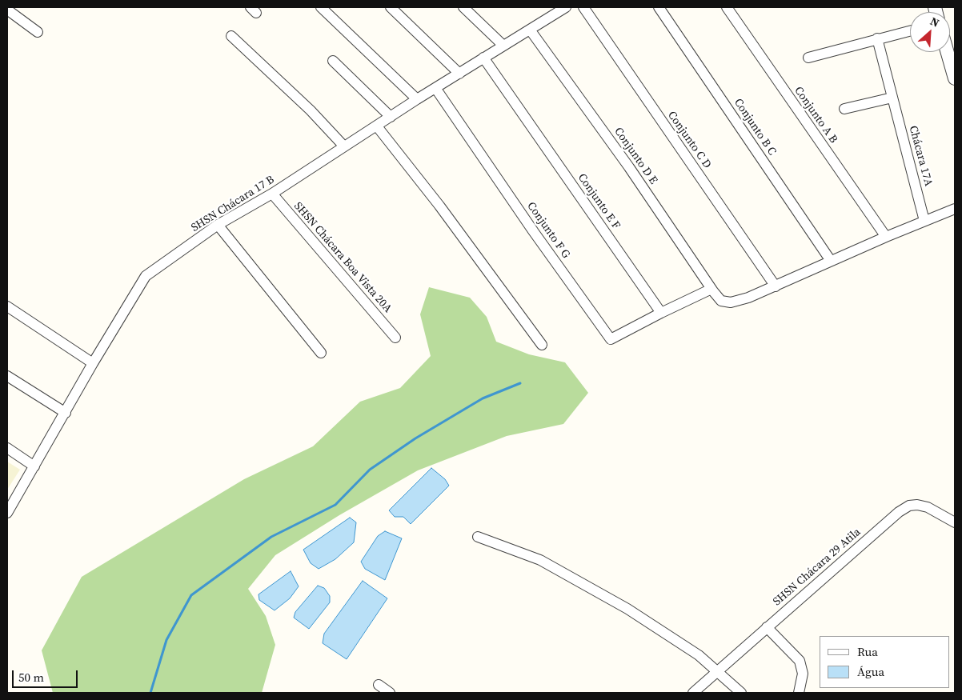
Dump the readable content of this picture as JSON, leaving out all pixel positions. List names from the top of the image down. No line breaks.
{"streets":{"street":["Conjunto A B","Conjunto B C","Conjunto C D","Conjunto D E","Chácara 17A","Conjunto E F","SHSN Chácara 17 B","Conjunto F G","SHSN Chácara Boa Vista 20A","SHSN Chácara 29 Atila"]},"crossings":[["Conjunto C D","Conjunto D E"],["Conjunto D E","SHSN Chácara 17 B"],["Conjunto E F","SHSN Chácara 17 B"],["Conjunto E F","Conjunto F G"],["SHSN Chácara 17 B","Conjunto F G"],["SHSN Chácara 17 B","SHSN Chácara Boa Vista 20A"]],"legend":["Rua","Água"],"scale_bar":"50 m","north":"top right"}
